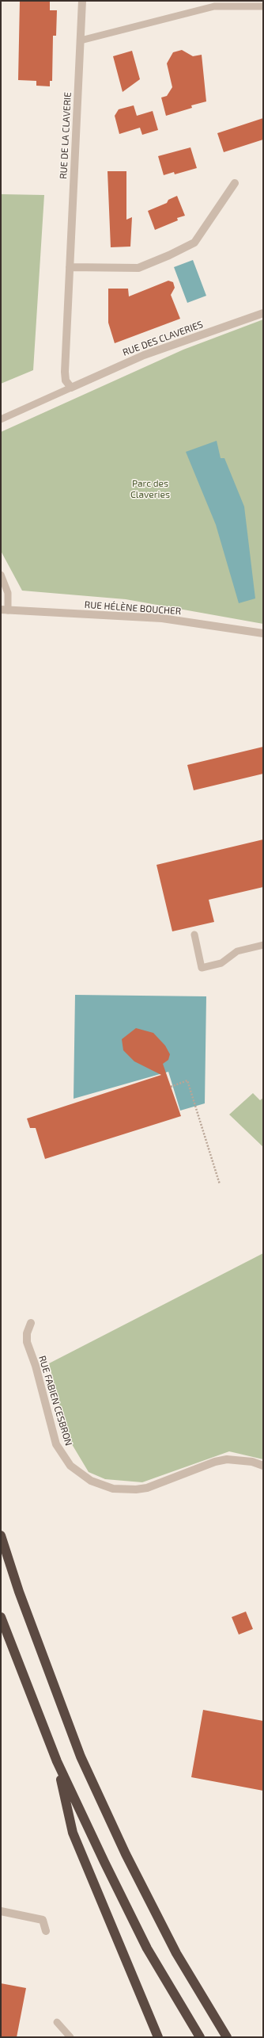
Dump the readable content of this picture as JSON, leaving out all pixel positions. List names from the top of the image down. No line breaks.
{"streets":{"street":["RUE DE LA CLAVERIE","RUE DES CLAVERIES","RUE HÉLÈNE BOUCHER","RUE FABIEN CESBRON"]},"crossings":[["RUE DE LA CLAVERIE","RUE DES CLAVERIES"]],"parks":["Parc des Claveries"]}
